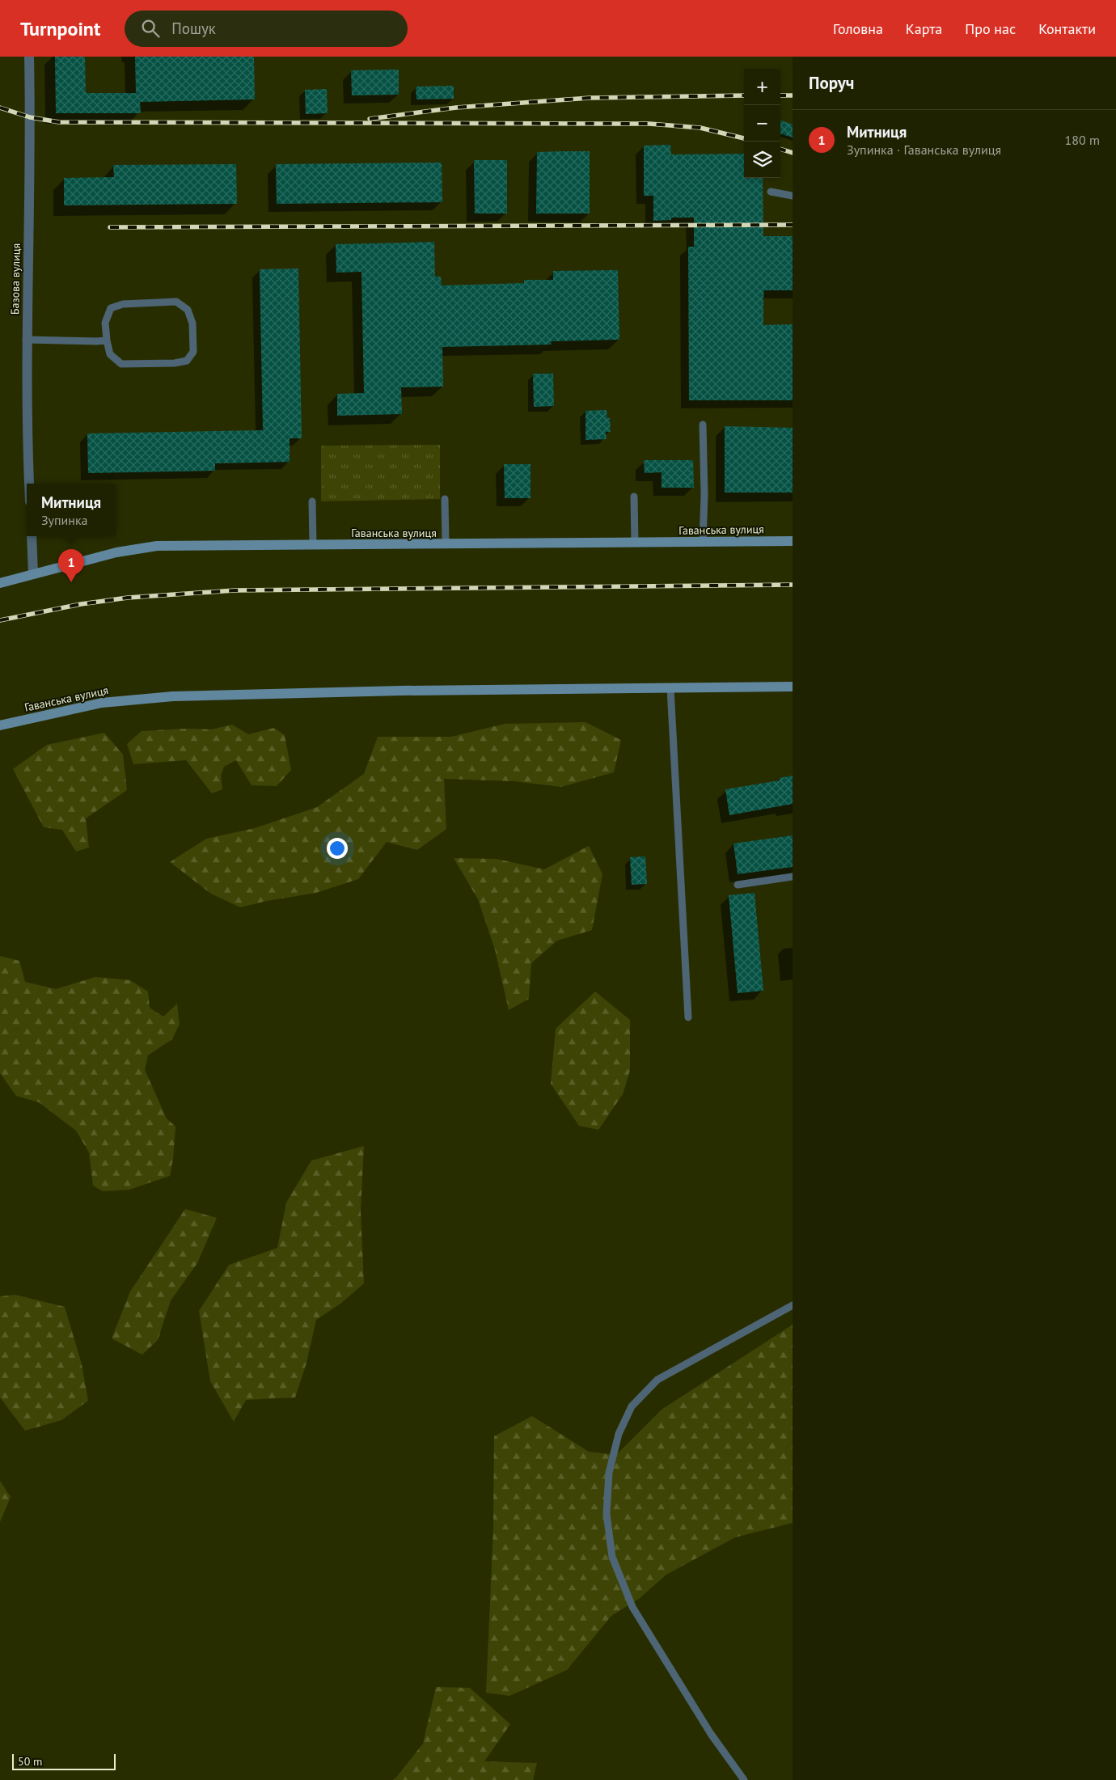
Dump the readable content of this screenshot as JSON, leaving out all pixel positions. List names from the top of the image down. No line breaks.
{"streets":{"street":["Базова вулиця","Гаванська вулиця"]},"scale_bar":"50 m","page":{"header":"Turnpoint","search":"Пошук","nav":["Головна","Карта","Про нас","Контакти"],"heading":"Поруч","map_buttons":["+","−"],"list":[{"mark":"1","name":"Митниця","note":"Зупинка · Гаванська вулиця","value":"180 m"}],"popup":["Митниця","Зупинка"],"pins":"1","scale":"50 m"}}
